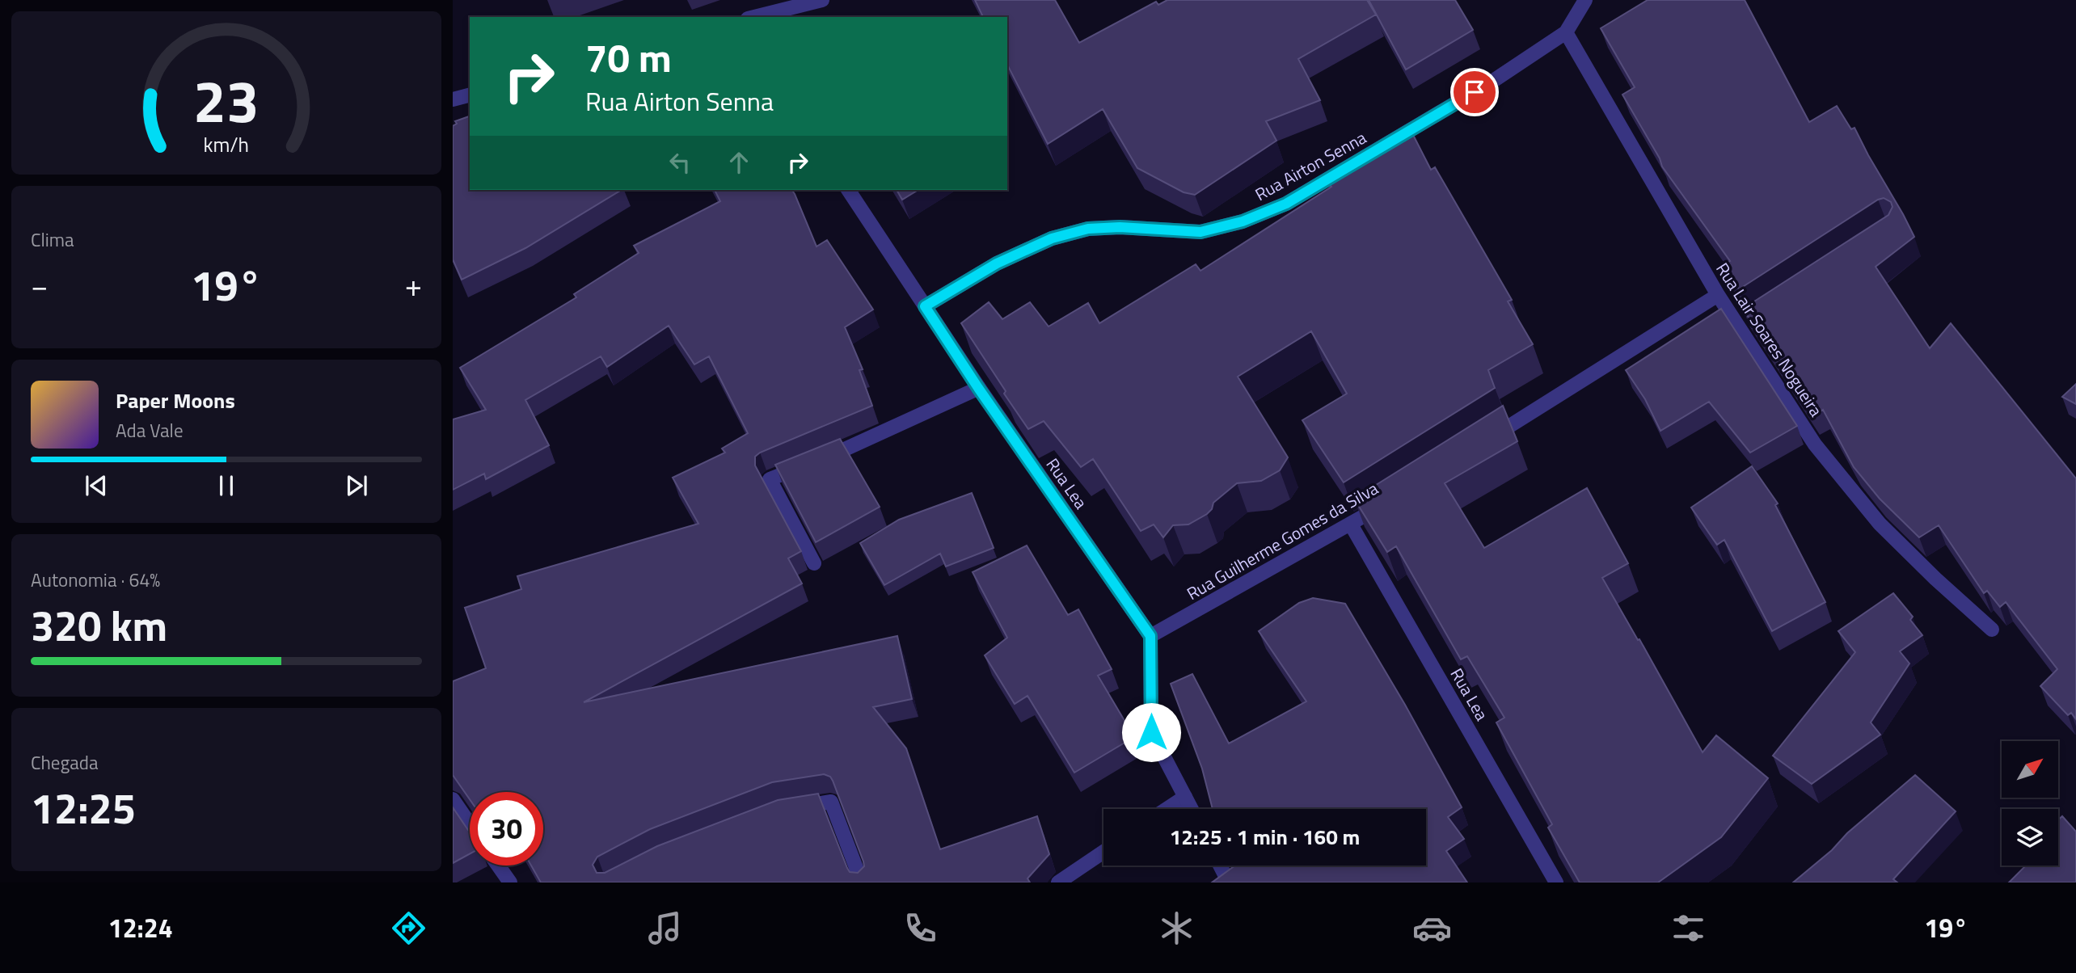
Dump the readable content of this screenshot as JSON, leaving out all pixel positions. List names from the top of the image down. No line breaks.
{"streets":{"street":["Rua Airton Senna","Rua Lair Soares Nogueira","Rua Lea","Rua Guilherme Gomes da Silva"]},"crossings":[["Rua Airton Senna","Rua Lair Soares Nogueira"],["Rua Airton Senna","Rua Lea"],["Rua Lea","Rua Guilherme Gomes da Silva"]],"north":"top right","page":{"turn":["70 m","Rua Airton Senna"],"tile":["Clima",["Autonomia · 64%","320 km"],["Chegada","12:25"]],"heat":["−","19°","+"],"song":["Paper Moons","Ada Vale"],"limit":"30","trip":"12:25 · 1 min · 160 m","tabs":["12:24","19°"],"gauge":["23","km/h"]}}
